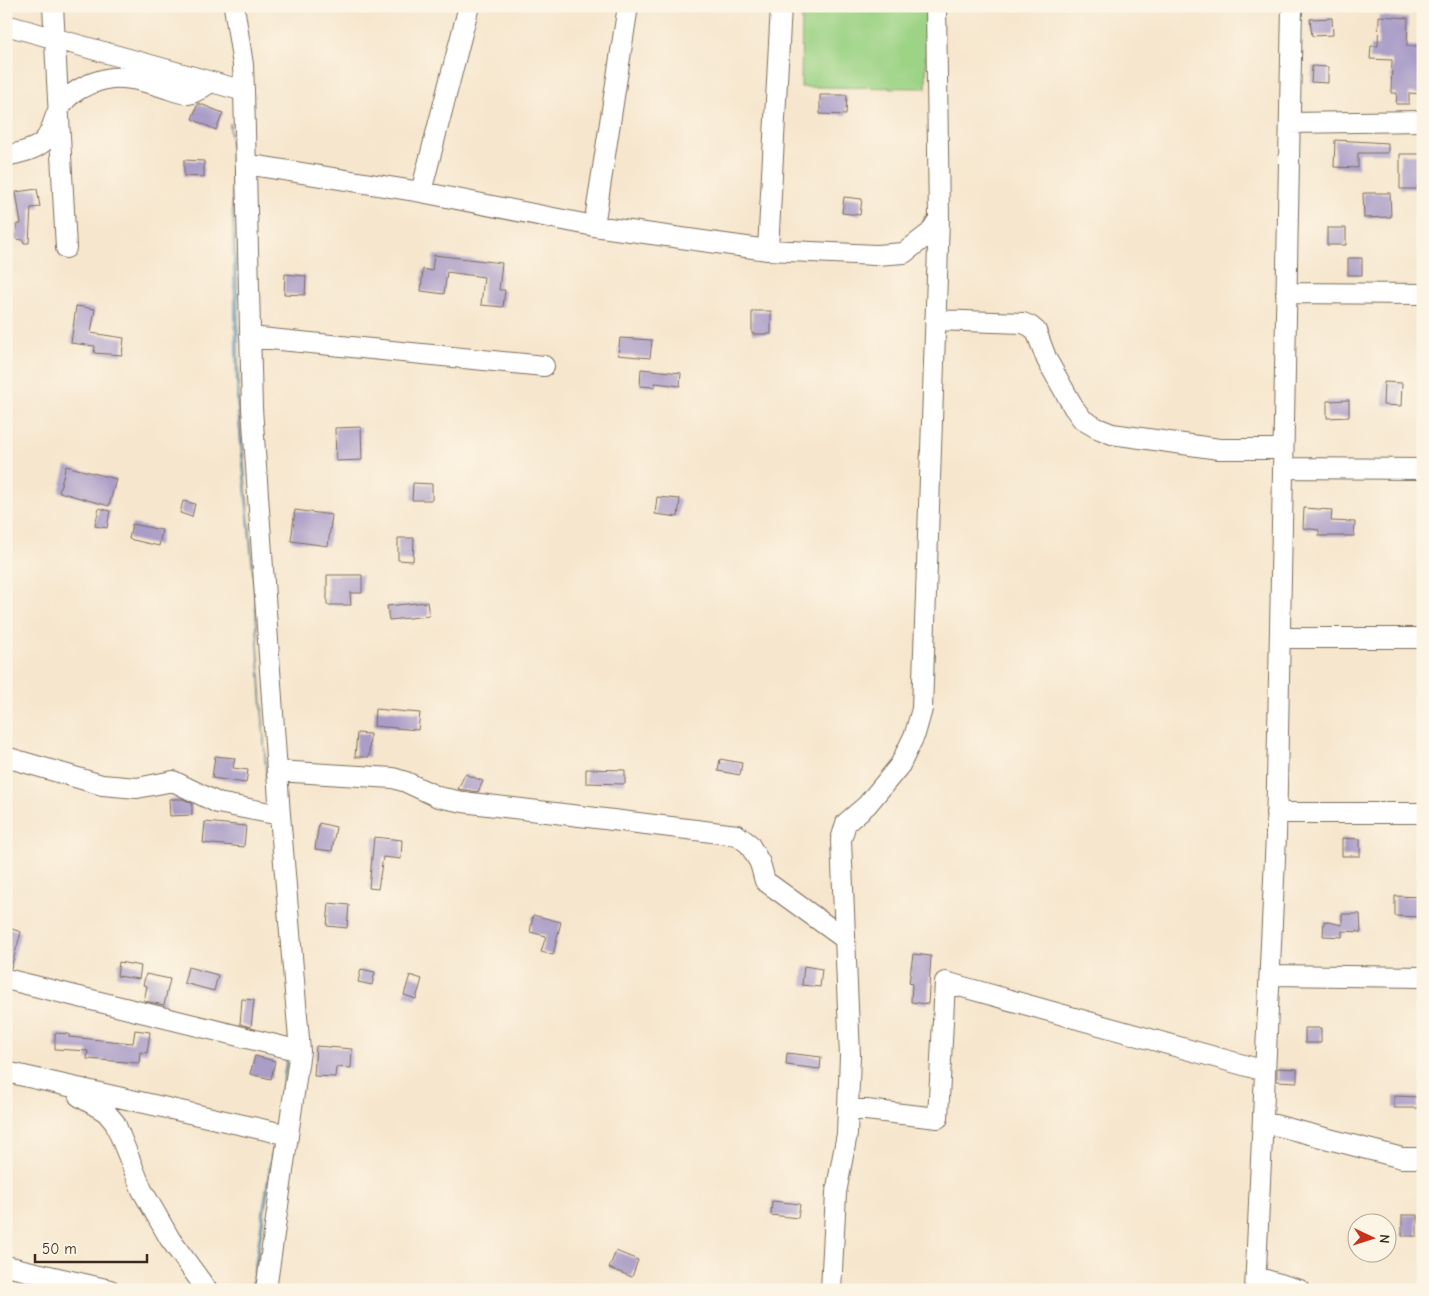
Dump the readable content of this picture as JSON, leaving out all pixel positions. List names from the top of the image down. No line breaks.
{"scale_bar":"50 m","north":"right"}
